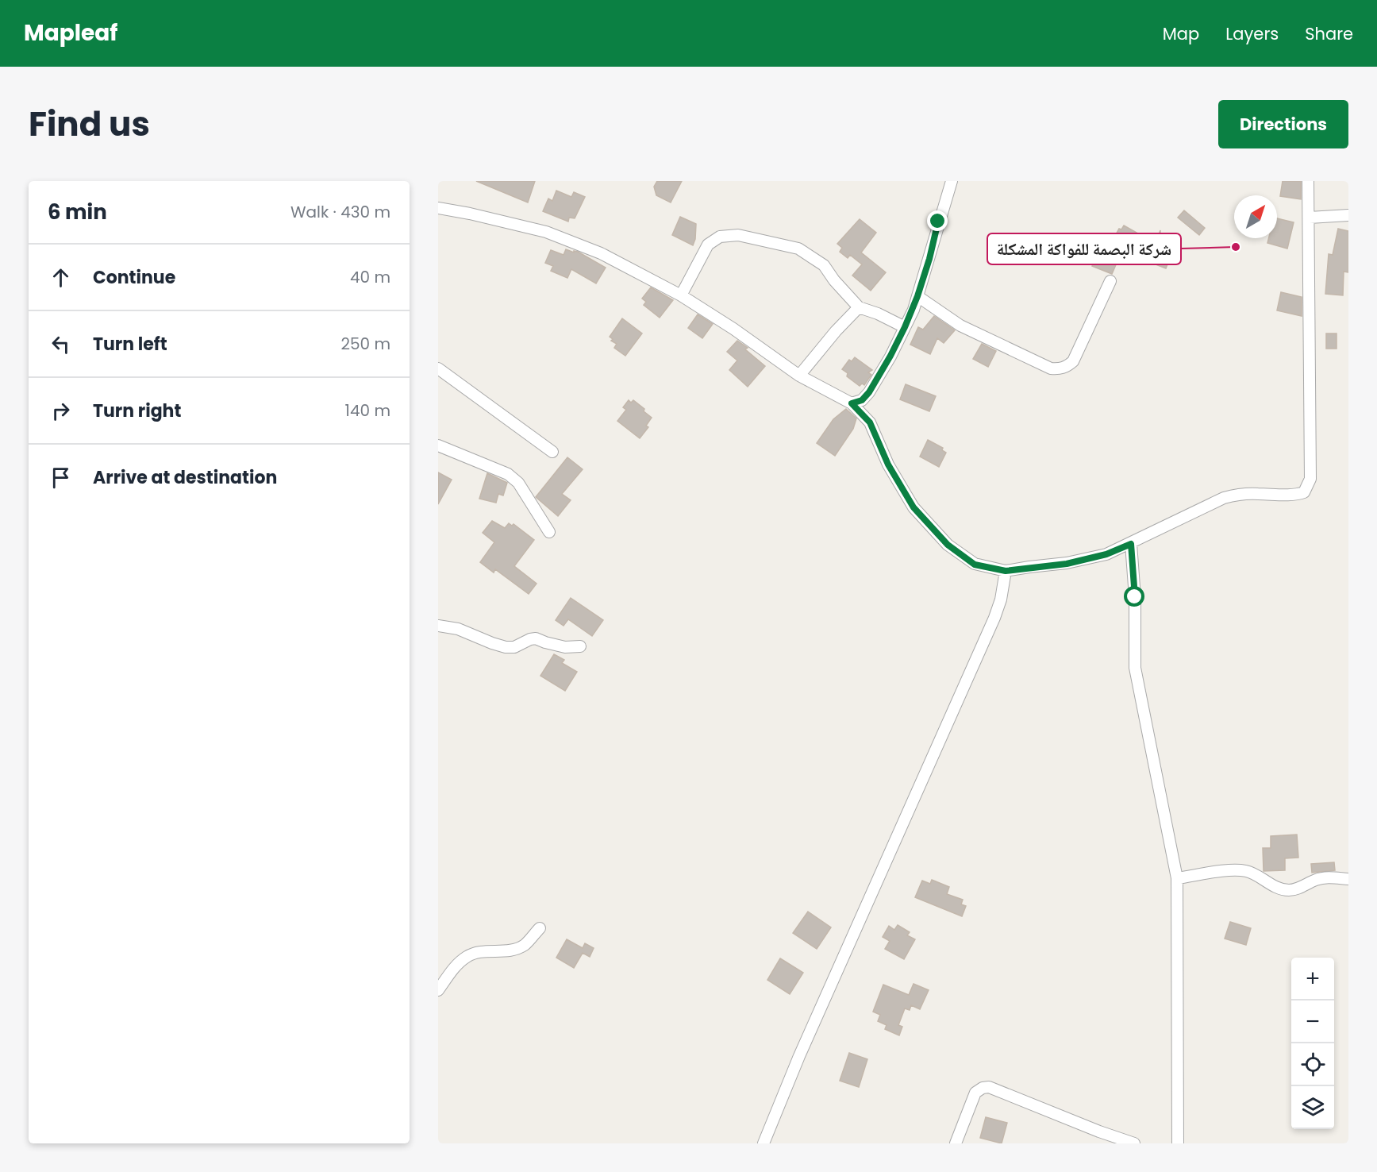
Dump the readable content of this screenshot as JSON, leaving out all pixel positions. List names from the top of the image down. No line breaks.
{"places":["شركة البصمة للفواكة المشكلة"],"north":"top right","page":{"header":"Mapleaf","nav":["Map","Layers","Share"],"title":"Find us","buttons":"Directions","heading":["6 min","Walk · 430 m"],"list":[["Continue","40 m"],["Turn left","250 m"],["Turn right","140 m"],"Arrive at destination"],"map_buttons":["+","−"]}}
